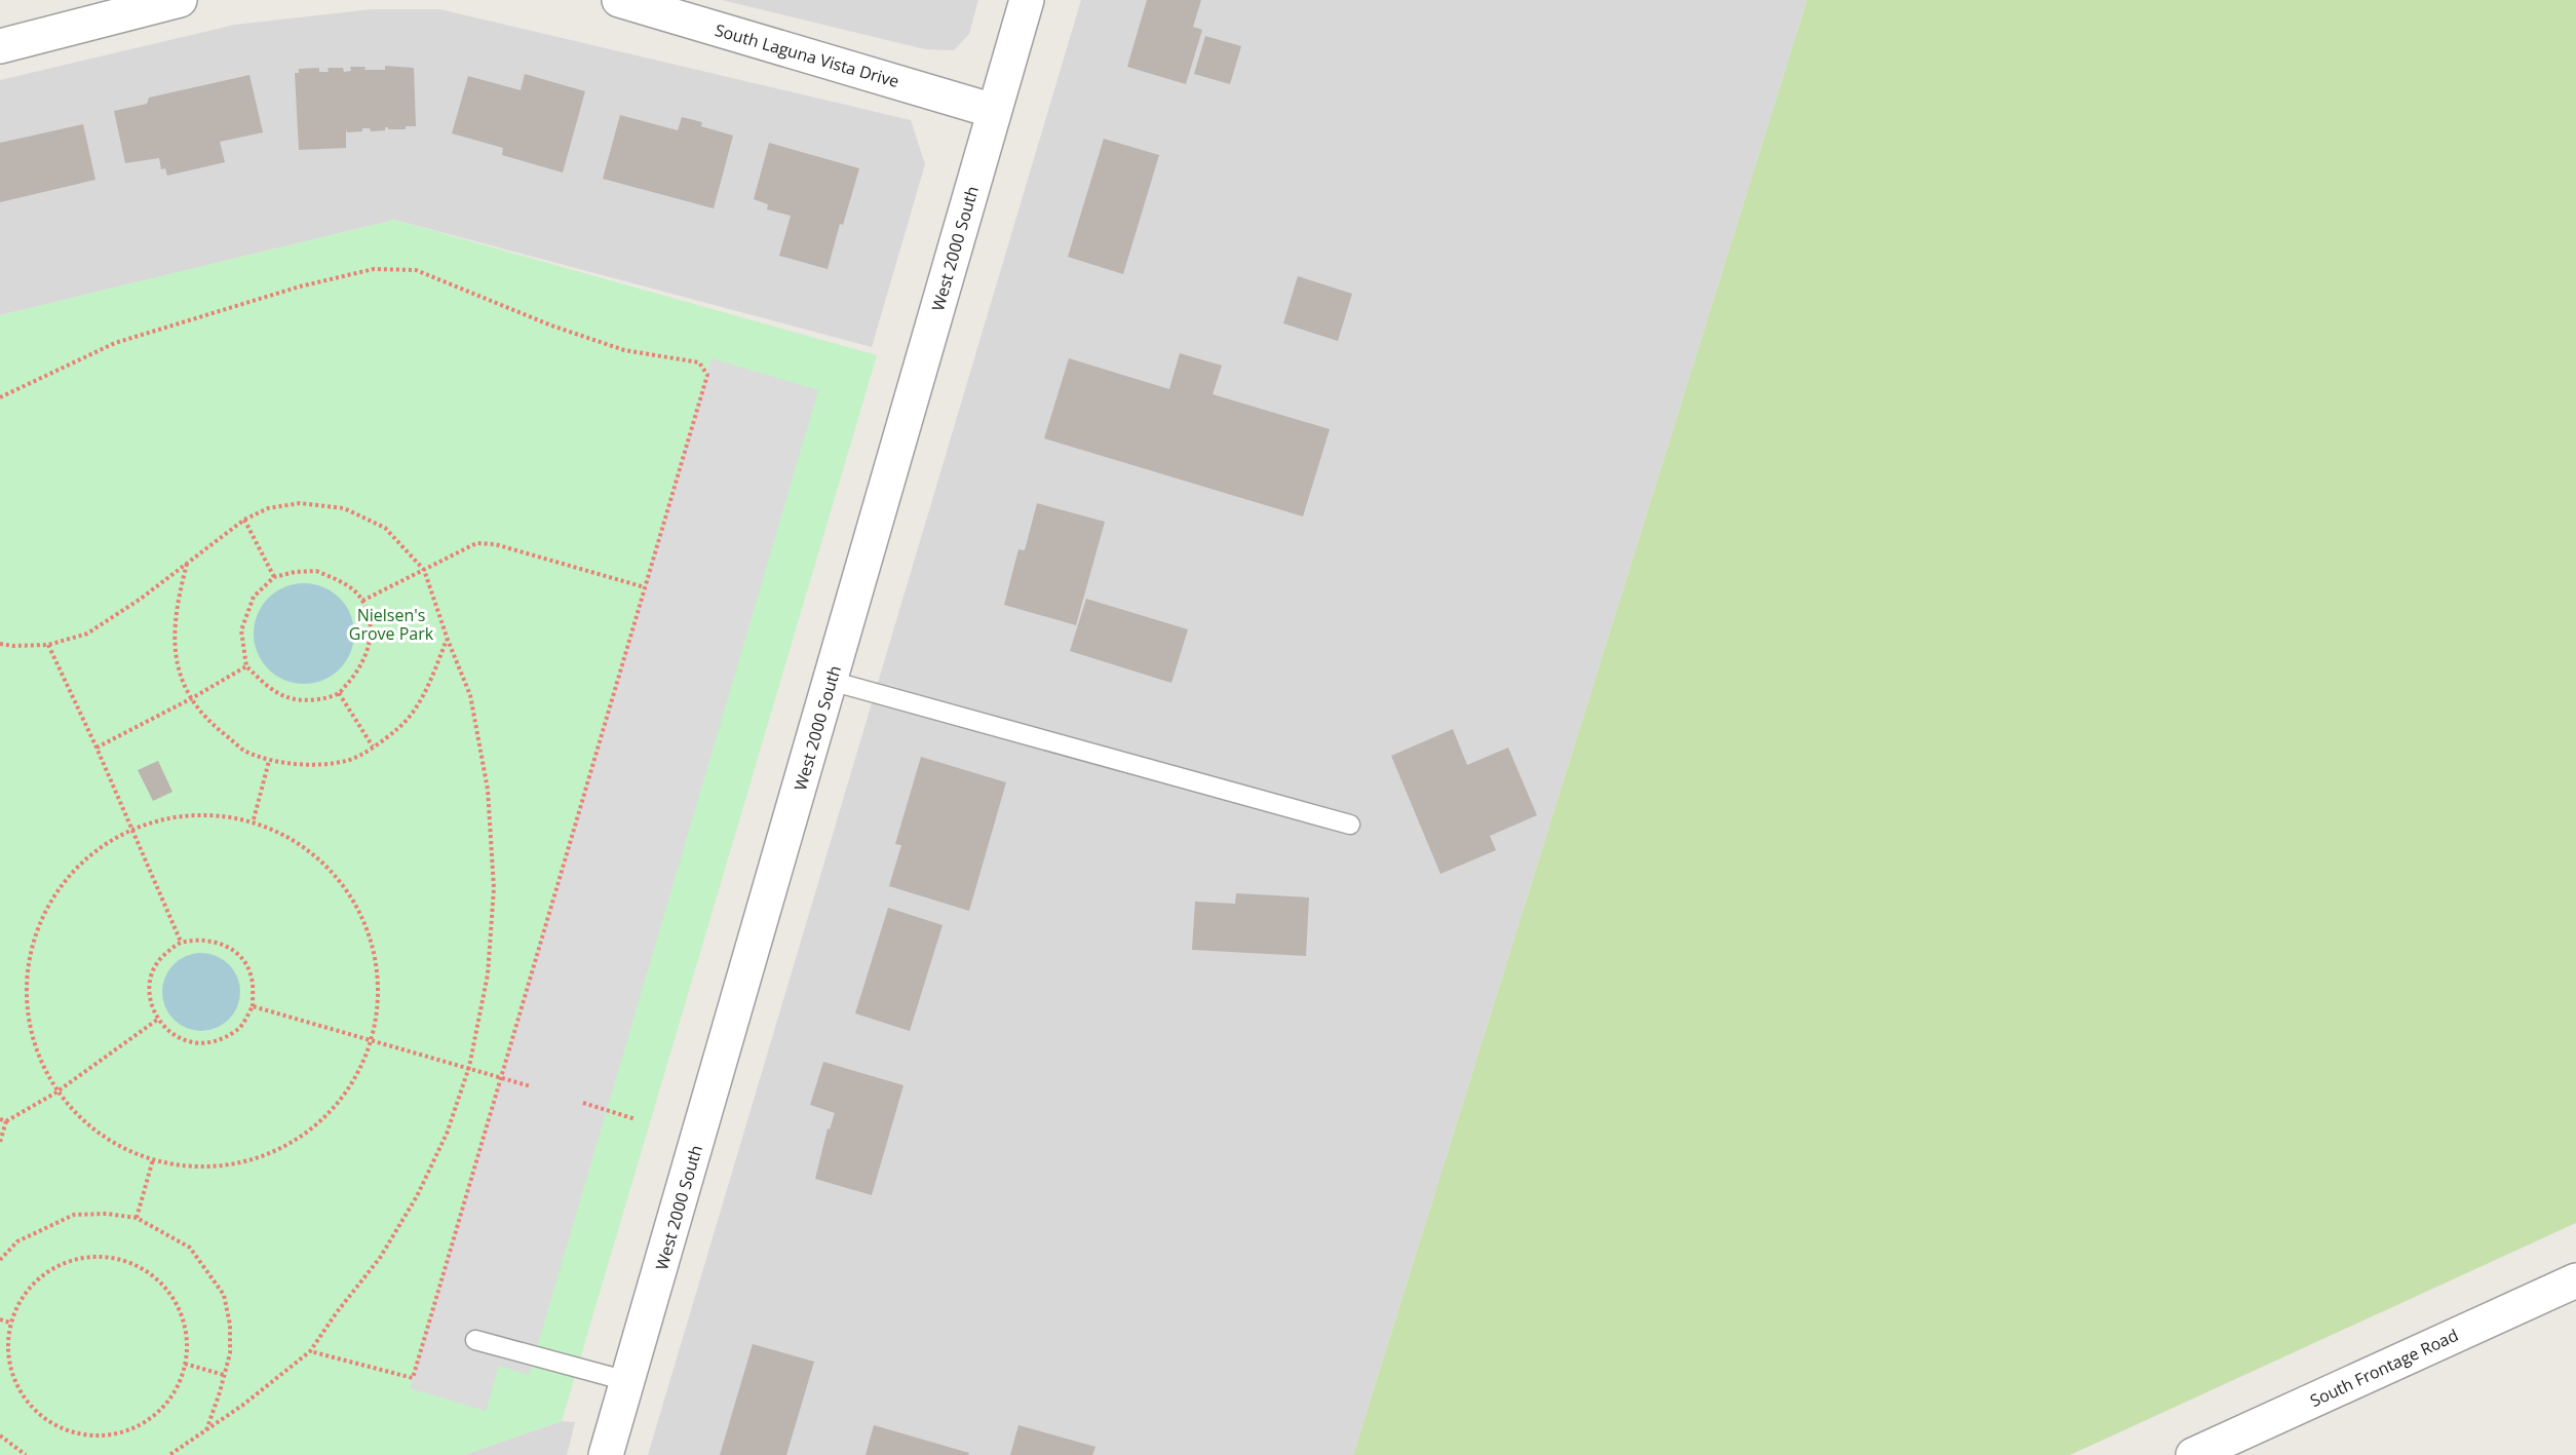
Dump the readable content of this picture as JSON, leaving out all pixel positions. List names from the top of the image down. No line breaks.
{"streets":{"street":["South Laguna Vista Drive","West 2000 South","South Frontage Road"]},"crossings":[["South Laguna Vista Drive","West 2000 South"]],"parks":["Nielsen's Grove Park"]}
